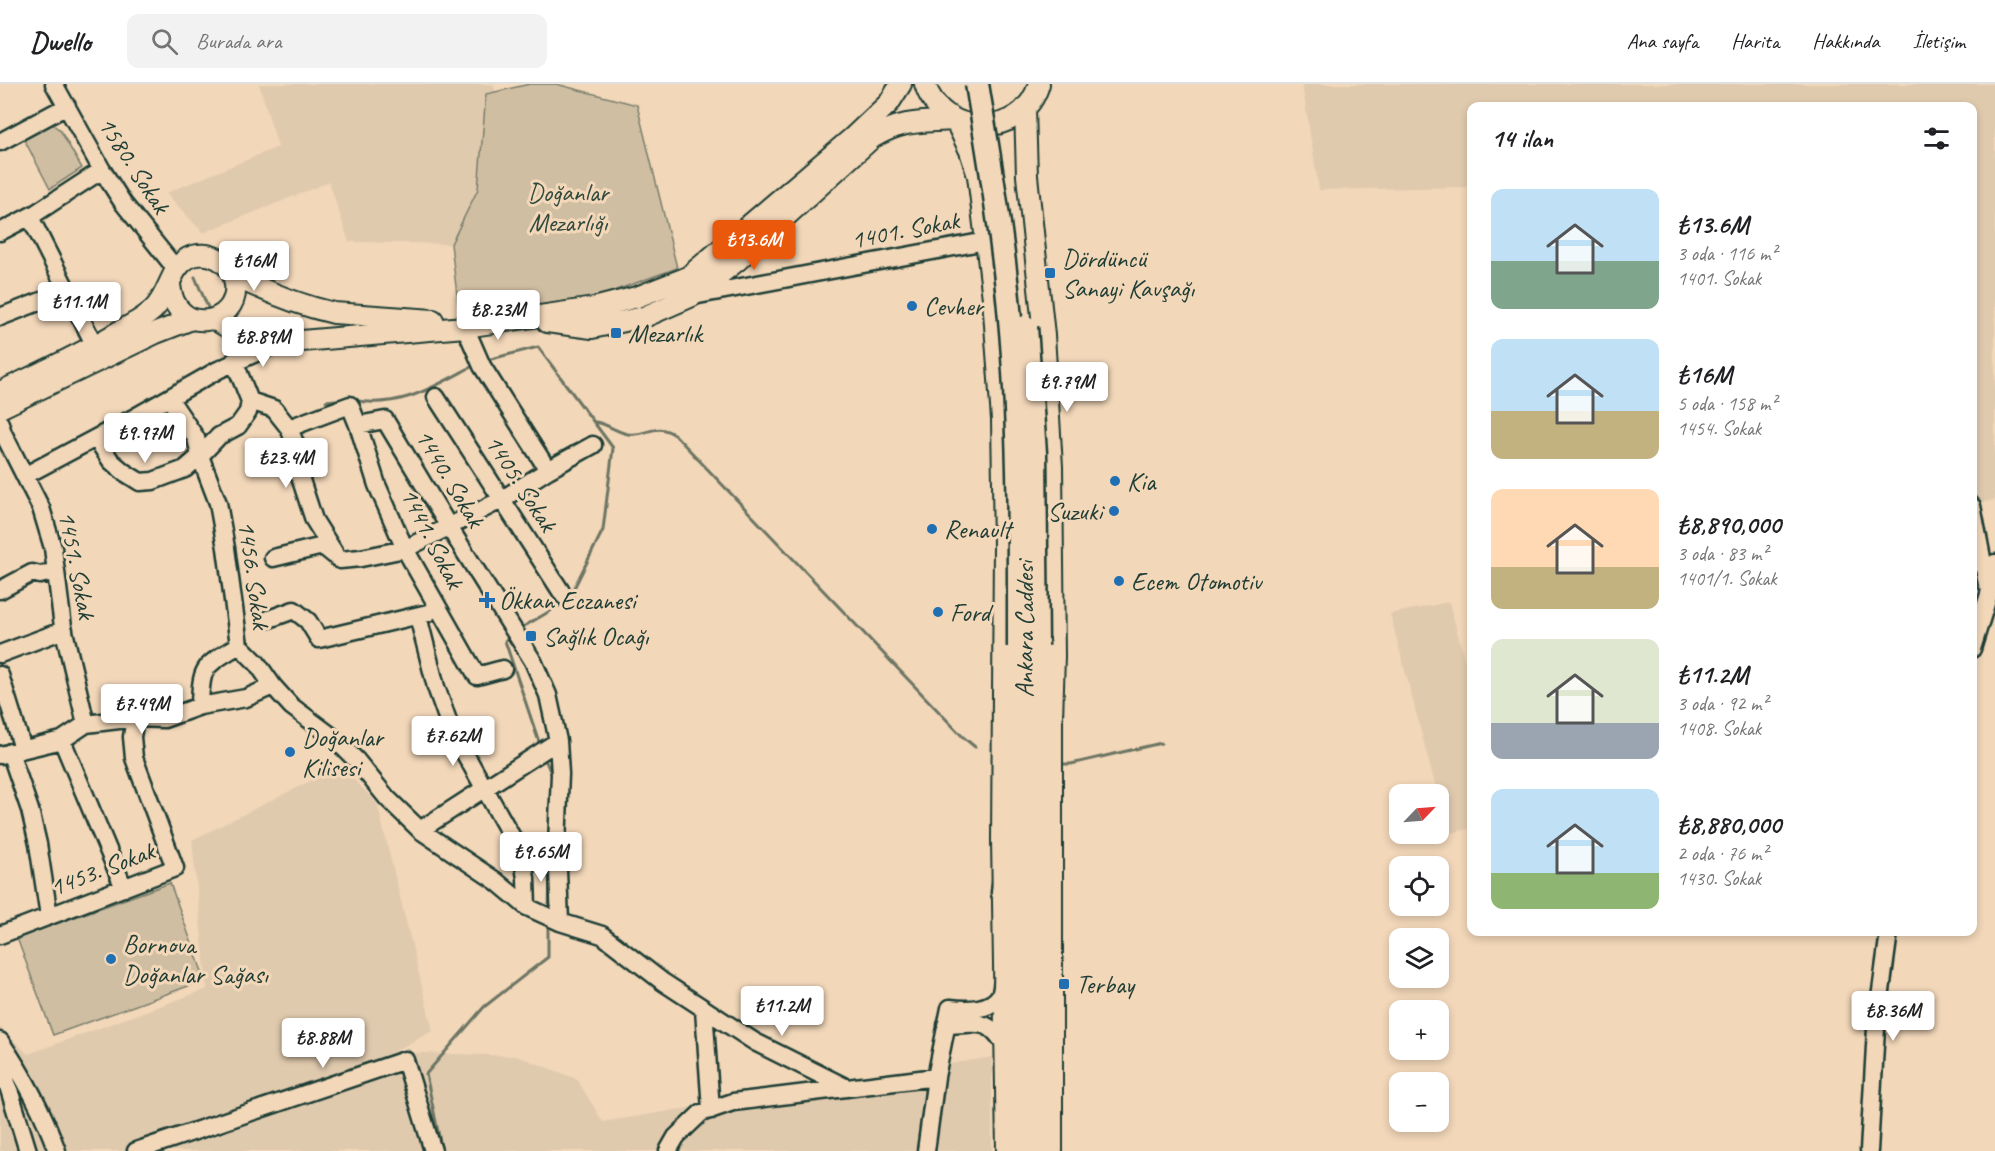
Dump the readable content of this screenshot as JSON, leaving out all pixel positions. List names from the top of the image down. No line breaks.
{"streets":{"highway":["Ankara Caddesi"],"street":["1580. Sokak","1401. Sokak","1440. Sokak","1405. Sokak","1441. Sokak","1451. Sokak","1456. Sokak","1453. Sokak"]},"crossings":[["1401. Sokak","Ankara Caddesi"],["1440. Sokak","1441. Sokak"],["1440. Sokak","1456. Sokak"]],"parks":["Doğanlar Mezarlığı"],"places":{"transit":["Dördüncü Sanayi Kavşağı","Mezarlık","Sağlık Ocağı","Terbay"],"other":["Cevher","Kia","Suzuki","Renault","Ecem Otomotiv","Ford","Doğanlar Kilisesi","Bornova Doğanlar Sağası"],"health":["Ökkan Eczanesi"]},"north":"top right","page":{"header":"Dwello","search":"Burada ara","nav":["Ana sayfa","Harita","Hakkında","İletişim"],"heading":"14 ilan","list":[{"name":"₺13.6M","note":"3 oda · 116 m² · 1401. Sokak"},{"name":"₺16M","note":"5 oda · 158 m² · 1454. Sokak"},{"name":"₺8,890,000","note":"3 oda · 83 m² · 1401/1. Sokak"},{"name":"₺11.2M","note":"3 oda · 92 m² · 1408. Sokak"},{"name":"₺8,880,000","note":"2 oda · 76 m² · 1430. Sokak"}],"price":["₺13.6M","₺16M","₺11.1M","₺8.23M","₺8.89M","₺9.79M","₺9.97M","₺23.4M","₺7.49M","₺7.62M","₺9.65M","₺11.2M","₺8.36M","₺8.88M"],"map_buttons":["+","−"]}}
